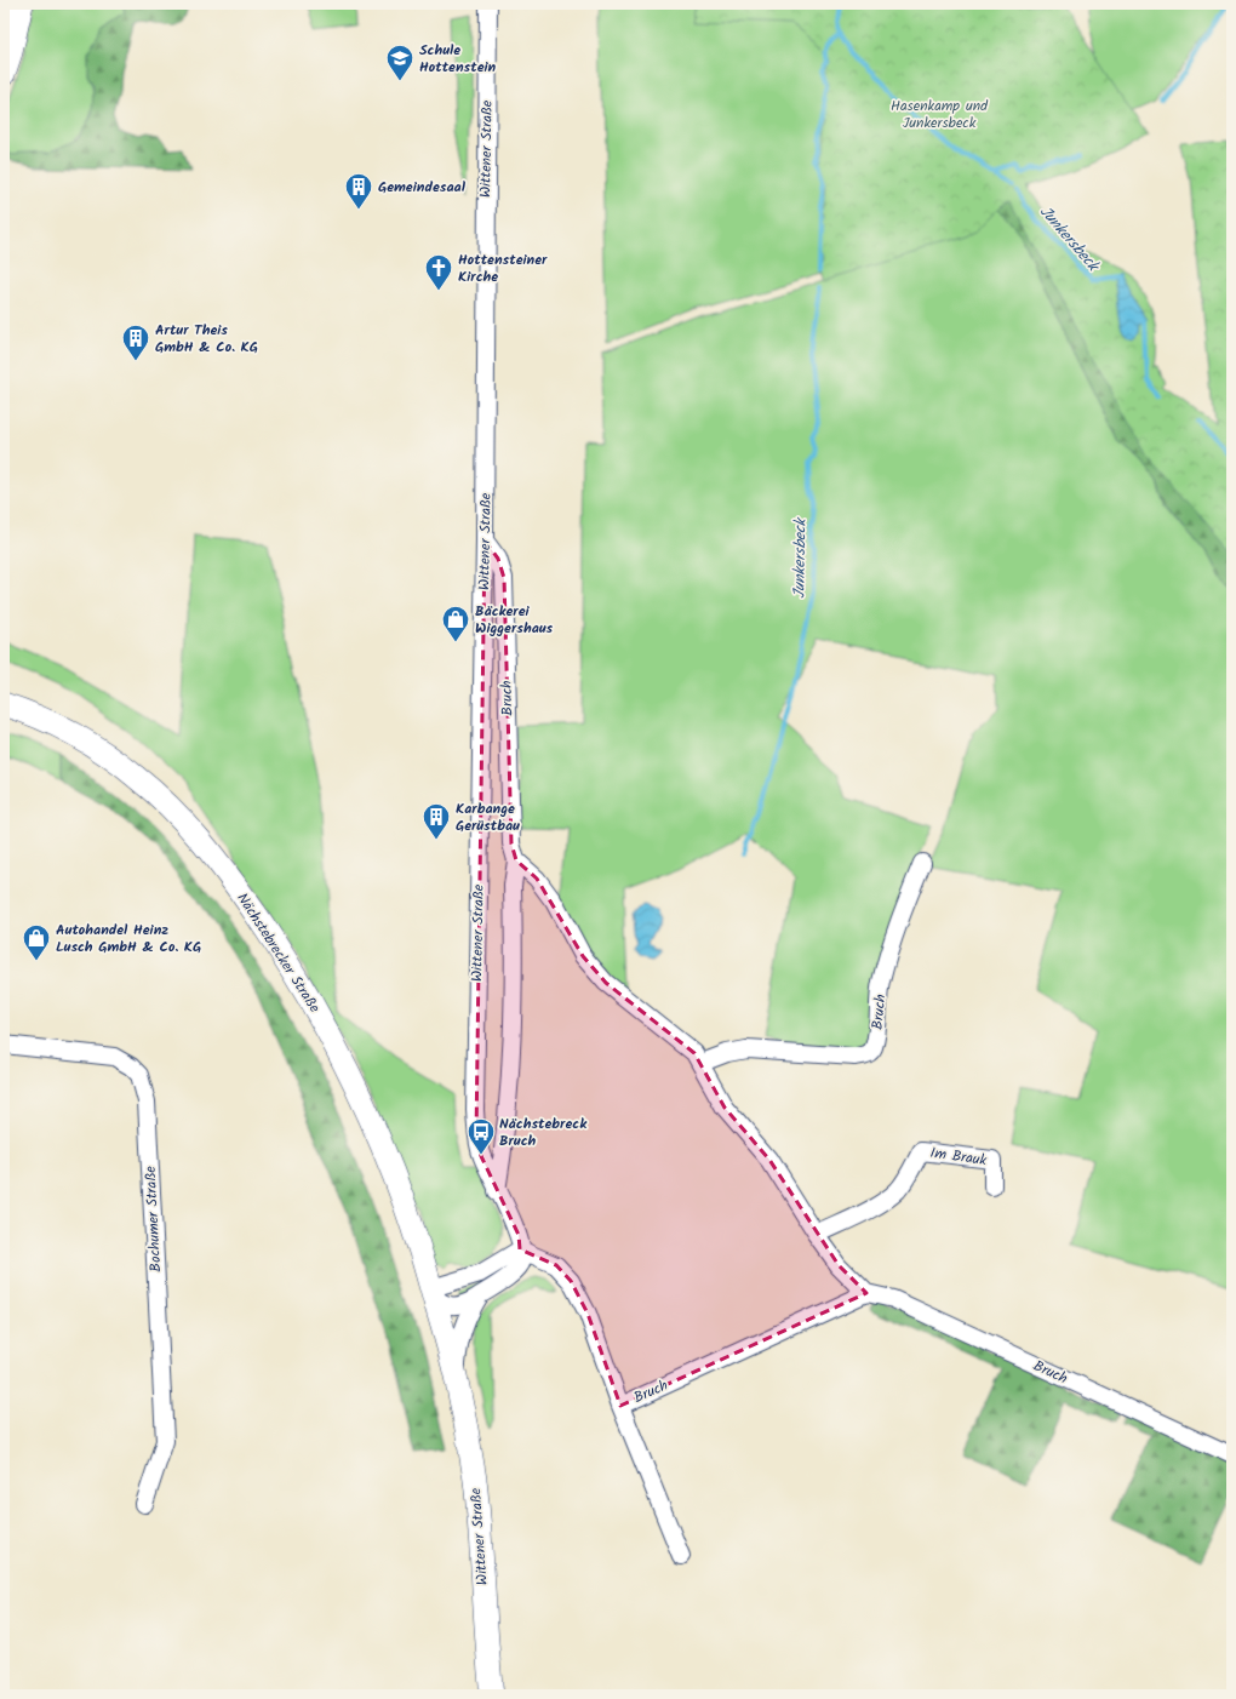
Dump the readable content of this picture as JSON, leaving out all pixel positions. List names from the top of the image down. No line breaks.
{"streets":{"main road":["Wittener Straße","Nächstebrecker Straße"],"street":["Bruch","Im Brauk","Bochumer Straße"]},"crossings":[["Wittener Straße","Bruch"],["Wittener Straße","Nächstebrecker Straße"]],"water":["Junkersbeck"],"parks":["Hasenkamp und Junkersbeck"],"places":{"school or university":["Schule Hottenstein"],"building":["Gemeindesaal","Artur Theis GmbH & Co. KG","Karbange Gerüstbau"],"church":["Hottensteiner Kirche"],"shop":["Bäckerei Wiggershaus","Autohandel Heinz Lusch GmbH & Co. KG"],"bus stop":["Nächstebreck Bruch"]}}
